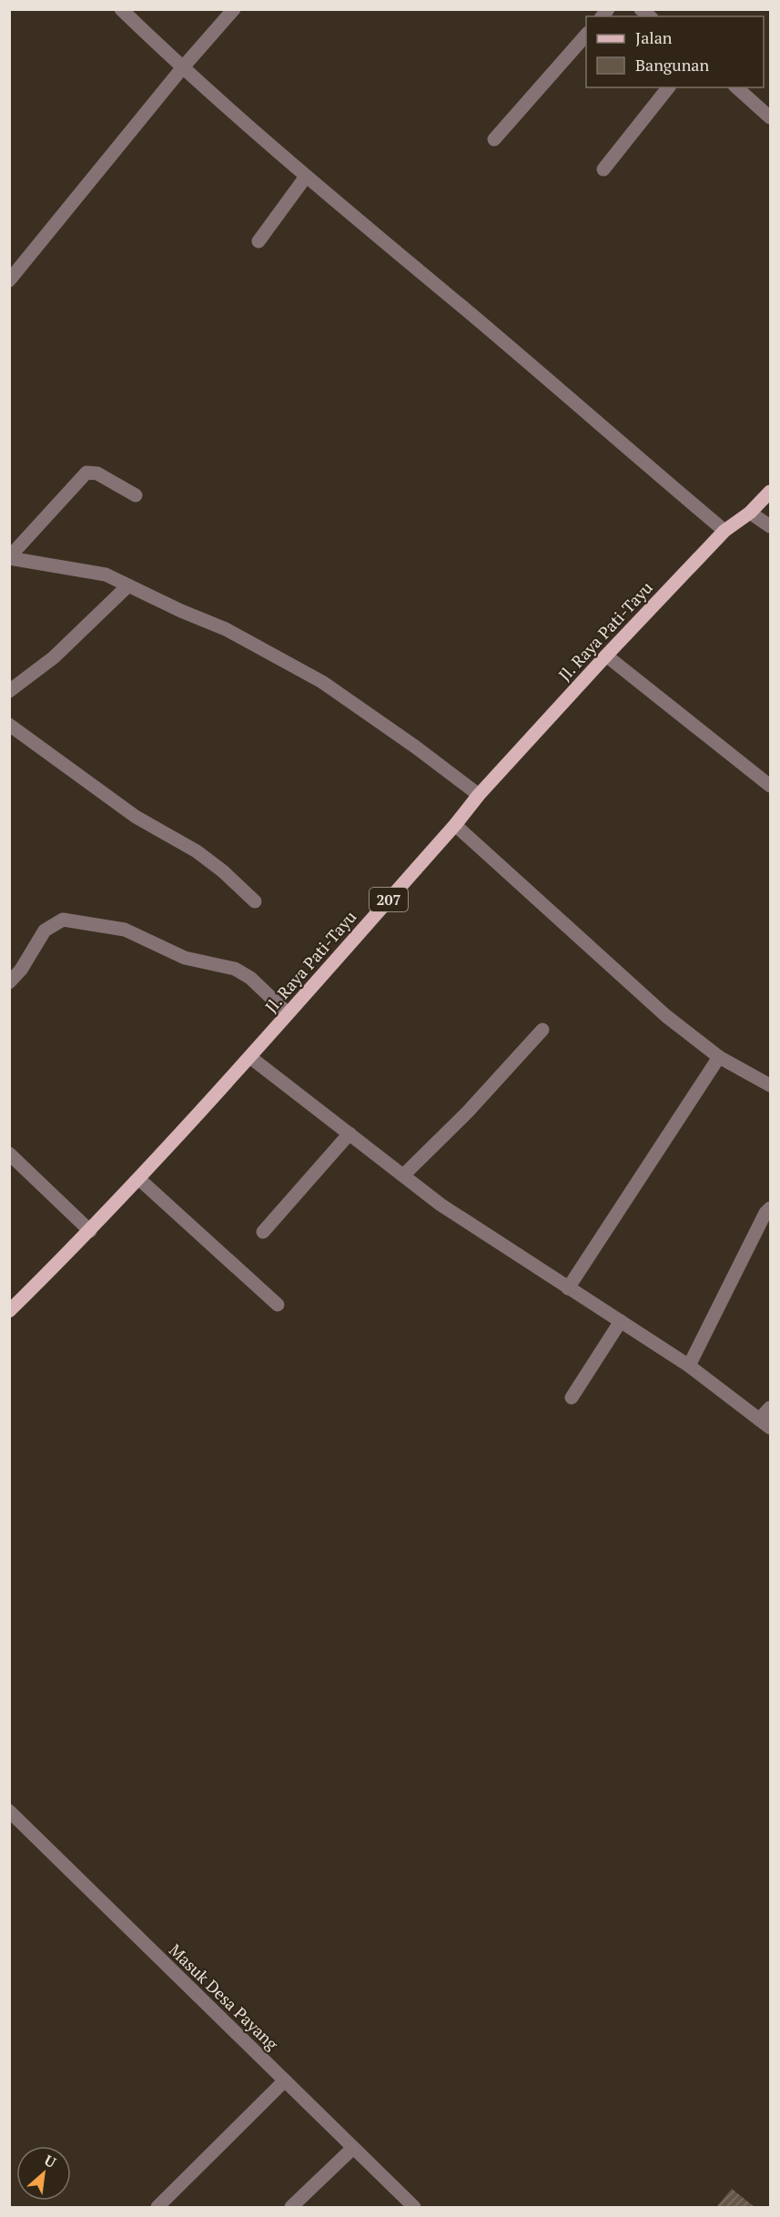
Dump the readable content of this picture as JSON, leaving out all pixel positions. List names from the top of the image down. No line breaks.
{"streets":{"main road":["Jl. Raya Pati-Tayu","207"],"street":["Masuk Desa Payang"]},"legend":["Jalan","Bangunan"],"north":"top right"}
